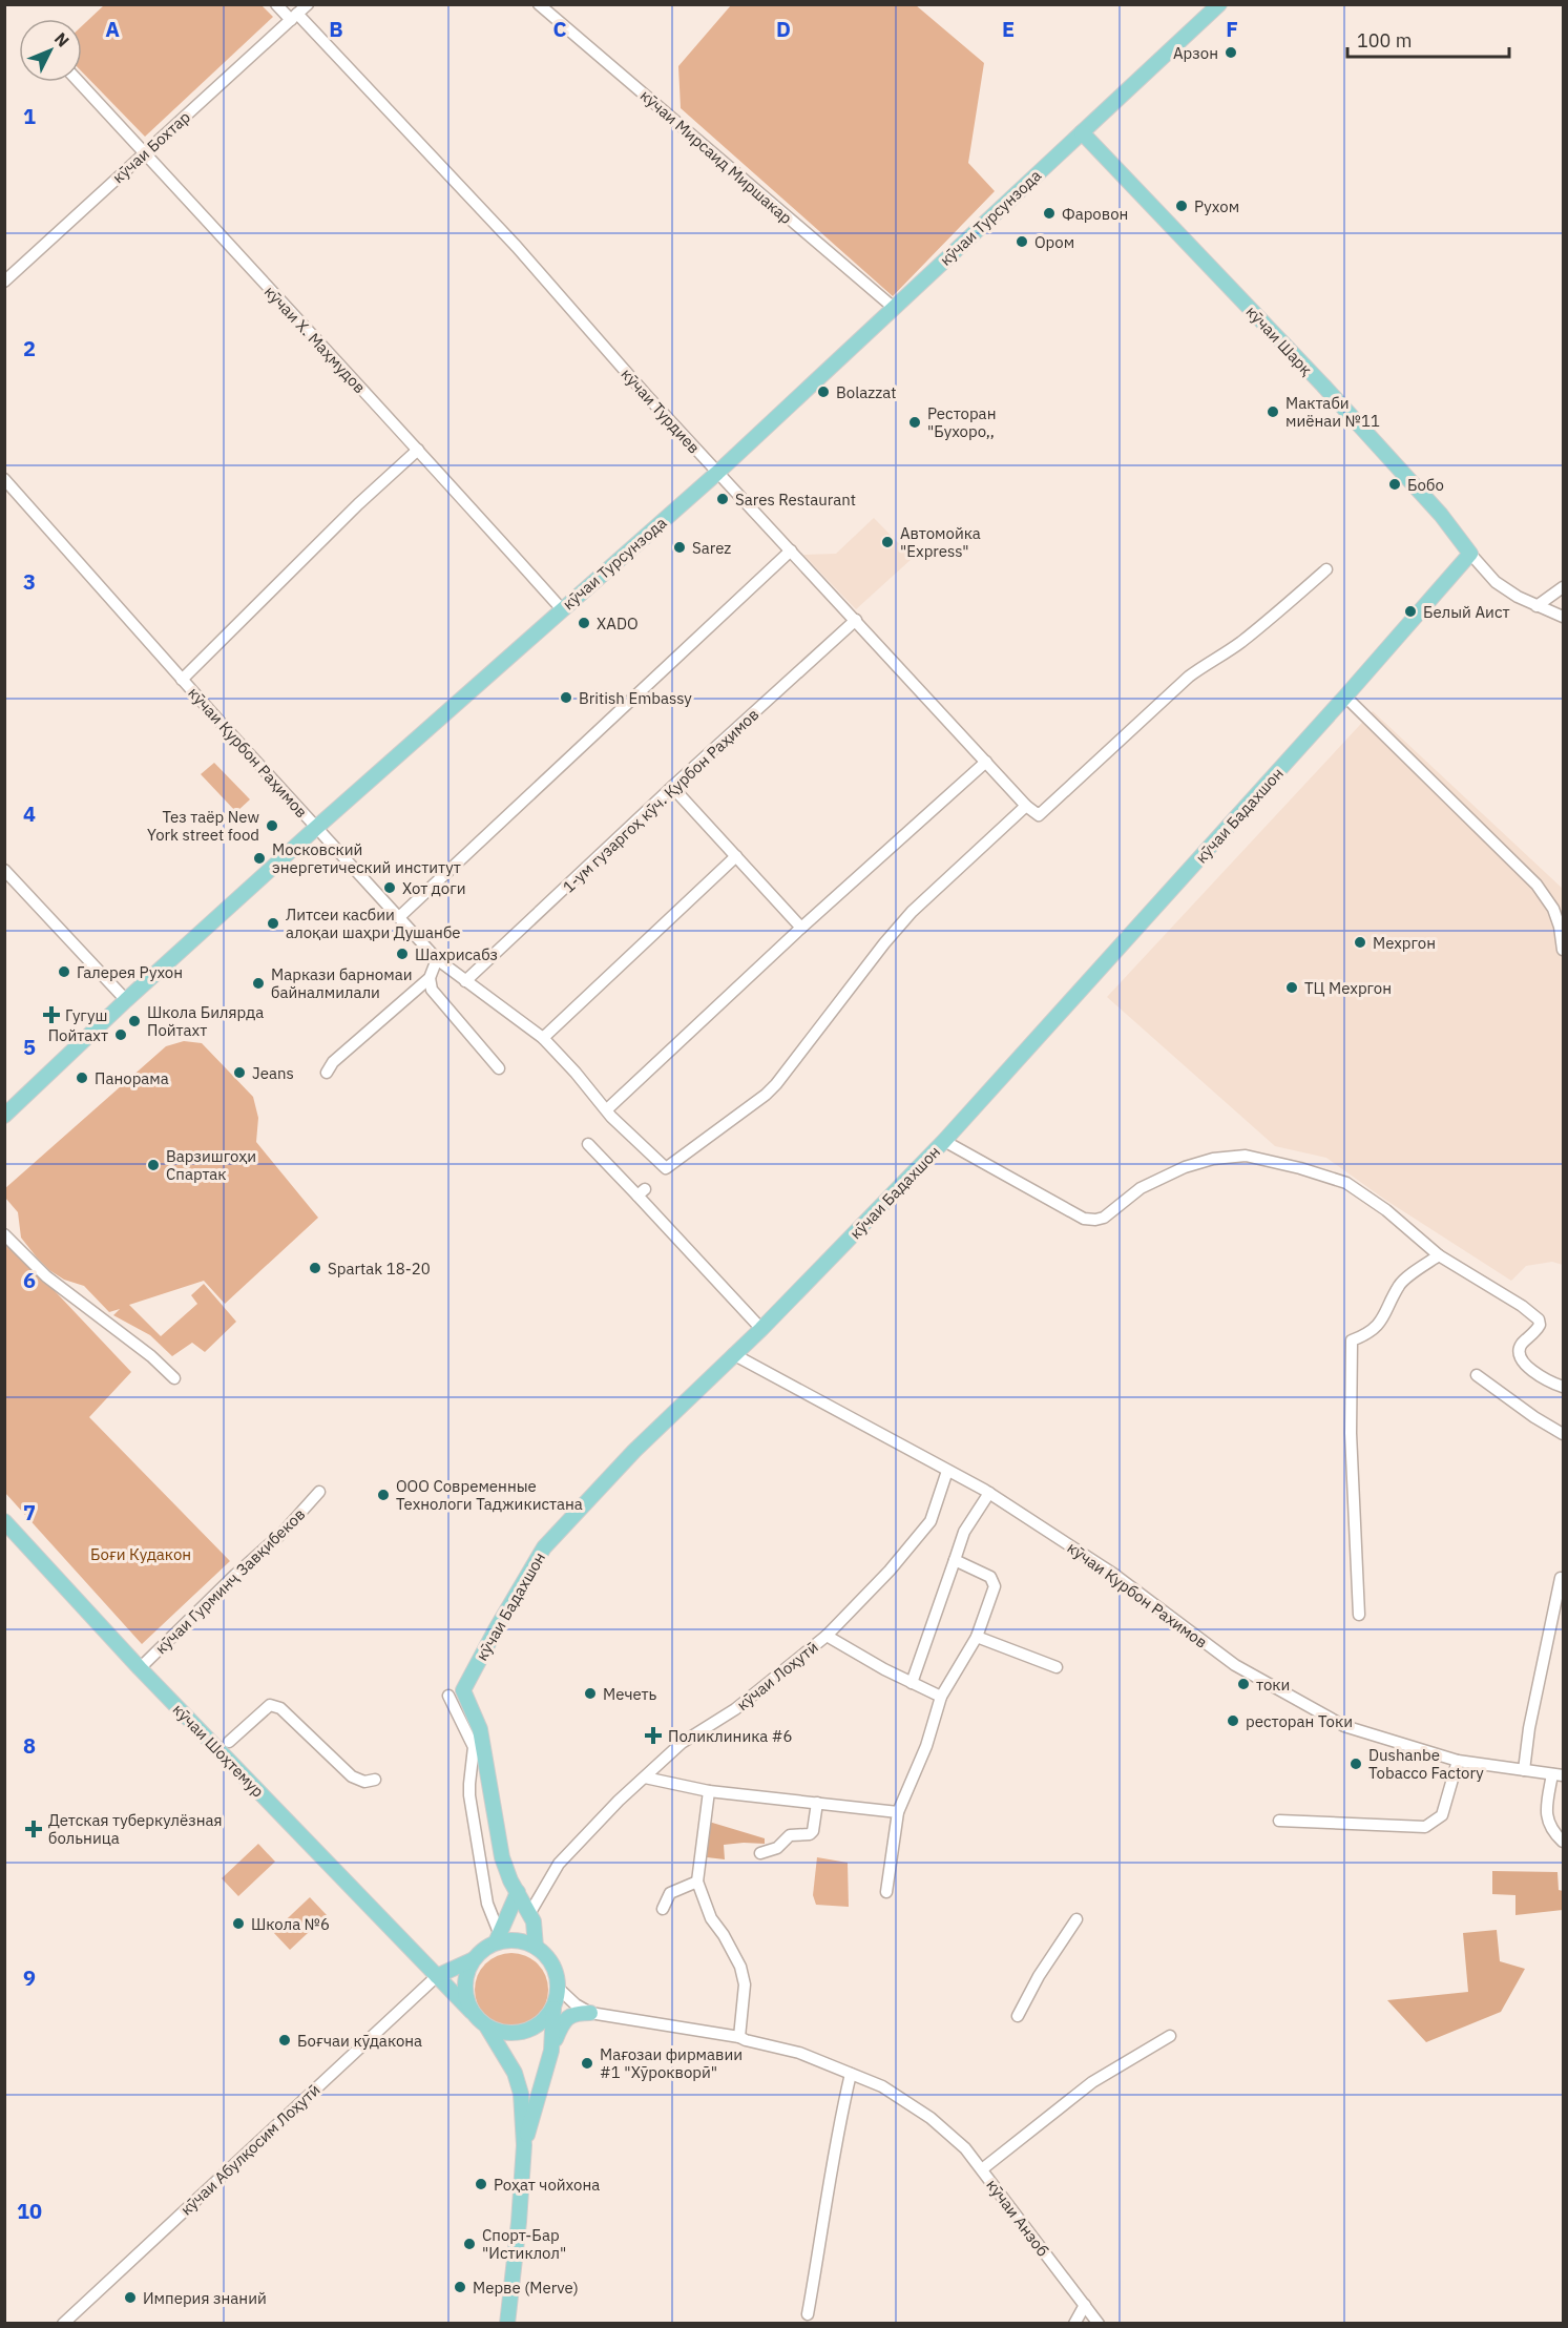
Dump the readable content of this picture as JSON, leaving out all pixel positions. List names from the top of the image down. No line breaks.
{"streets":{"main road":["кӯчаи Турсунзода","кӯчаи Шарқ","кӯчаи Бадахшон","кӯчаи Шоҳтемур"],"street":["кӯчаи Бохтар","кӯчаи Мирсаид Миршакар","кӯчаи Х. Маҳмудов","кӯчаи Турдиев","кӯчаи Қурбон Раҳимов","1-ум гузаргоҳ кӯч. Қурбон Раҳимов","кӯчаи Гурминҷ Завқибеков","кӯчаи Курбон Рахимов","кӯчаи Лоҳутӣ","кӯчаи Абулқосим Лоҳутӣ","кӯчаи Анзоб"]},"crossings":[["кӯчаи Бохтар","кӯчаи Х. Маҳмудов"],["кӯчаи Бохтар","кӯчаи Турдиев"],["кӯчаи Мирсаид Миршакар","кӯчаи Турсунзода"],["кӯчаи Турсунзода","кӯчаи Х. Маҳмудов"],["кӯчаи Турсунзода","кӯчаи Шарқ"],["кӯчаи Турсунзода","кӯчаи Турдиев"],["кӯчаи Турсунзода","кӯчаи Қурбон Раҳимов"],["кӯчаи Шарқ","кӯчаи Бадахшон"],["кӯчаи Турдиев","кӯчаи Қурбон Раҳимов"],["кӯчаи Турдиев","1-ум гузаргоҳ кӯч. Қурбон Раҳимов"],["кӯчаи Қурбон Раҳимов","1-ум гузаргоҳ кӯч. Қурбон Раҳимов"],["кӯчаи Бадахшон","кӯчаи Курбон Рахимов"],["кӯчаи Бадахшон","кӯчаи Лоҳутӣ"],["кӯчаи Бадахшон","кӯчаи Шоҳтемур"],["кӯчаи Гурминҷ Завқибеков","кӯчаи Шоҳтемур"],["кӯчаи Курбон Рахимов","кӯчаи Лоҳутӣ"],["кӯчаи Шоҳтемур","кӯчаи Абулқосим Лоҳутӣ"]],"parks":["Боғи Кудакон"],"places":{"other":["Арзон","Рухом","Фаровон","Ором","Bolazzat","Мактаби миёнаи №11","Ресторан \"Бухоро,,","Бобо","Sares Restaurant","Автомойка \"Express\"","Sarez","Белый Аист","XADO","British Embassy","Тез таёр New York street food","Московский энергетический институт","Хот доги","Литсеи касбии алоқаи шаҳри Душанбе","Мехргон","Шахрисабз","Галерея Рухон","Маркази барномаи байналмилали","ТЦ Мехргон","Школа Билярда Пойтахт","Пойтахт","Jeans","Панорама","Варзишгоҳи Спартак","Spartak 18-20","ООО Современные Технологи Таджикистана","токи","Мечеть","ресторан Токи","Dushanbe Tobacco Factory","Школа №6","Боғчаи кӯдакона","Мағозаи фирмавии #1 \"Хӯрокворӣ\"","Роҳат чойхона","Спорт-Бар \"Истиклол\"","Мерве (Merve)","Империя знаний"],"health":["Гугуш","Поликлиника #6","Детская туберкулёзная больница"]},"scale_bar":"100 m","north":"top right","grid":{"columns":["A","B","C","D","E","F"],"rows":["1","2","3","4","5","6","7","8","9","10"]}}
